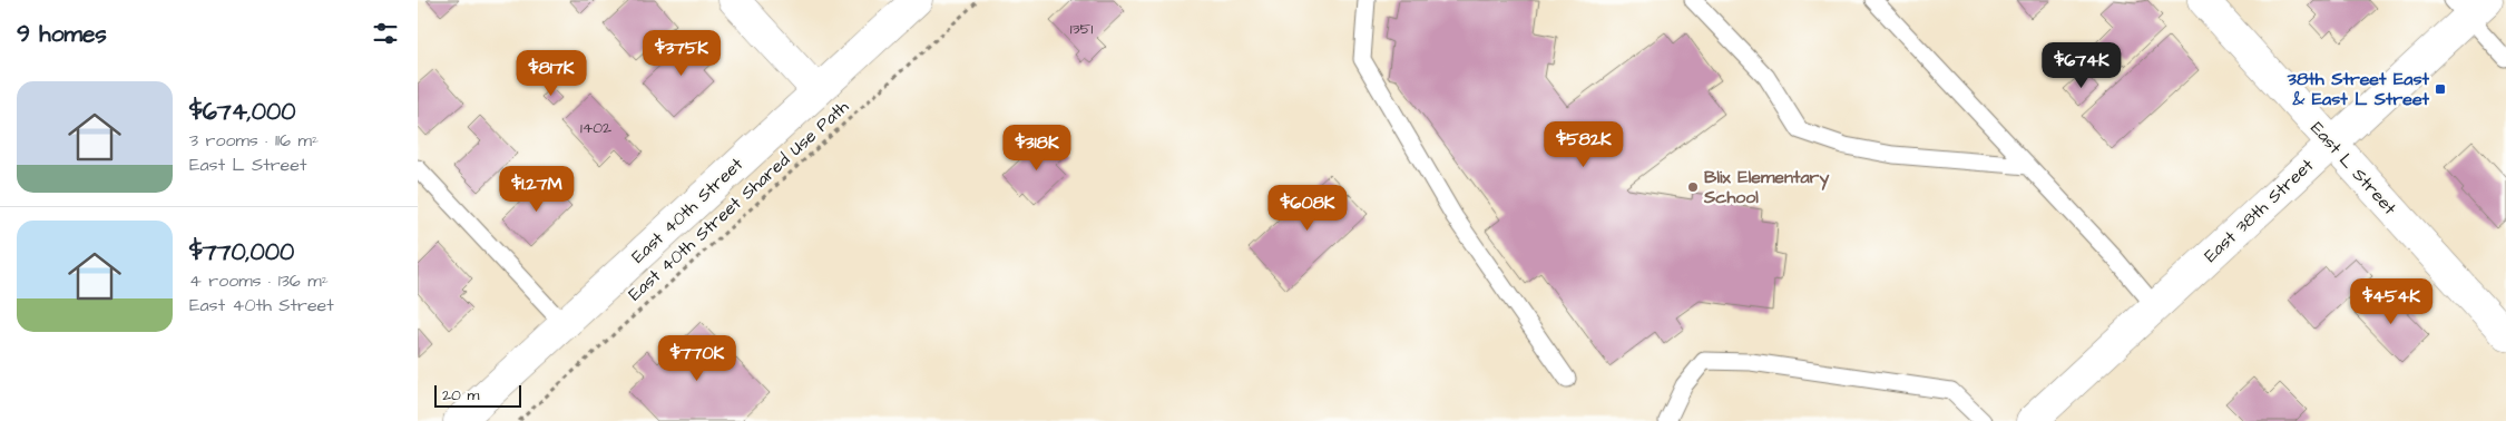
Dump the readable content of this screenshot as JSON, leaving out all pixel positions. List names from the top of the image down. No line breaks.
{"streets":{"street":["East L Street","East 40th Street","East 38th Street"],"path":["East 40th Street Shared Use Path"]},"crossings":[["East L Street","East 38th Street"]],"places":{"transit":["38th Street East & East L Street"],"other":["Blix Elementary School"]},"house_numbers":["1351","1402"],"scale_bar":"20 m","page":{"heading":"9 homes","price":["$375K","$674K","$817K","$582K","$318K","$1.27M","$608K","$454K","$770K"],"list":[{"name":"$674,000","note":"3 rooms · 116 m² · East L Street"},{"name":"$770,000","note":"4 rooms · 136 m² · East 40th Street"}],"scale":"20 m"}}
